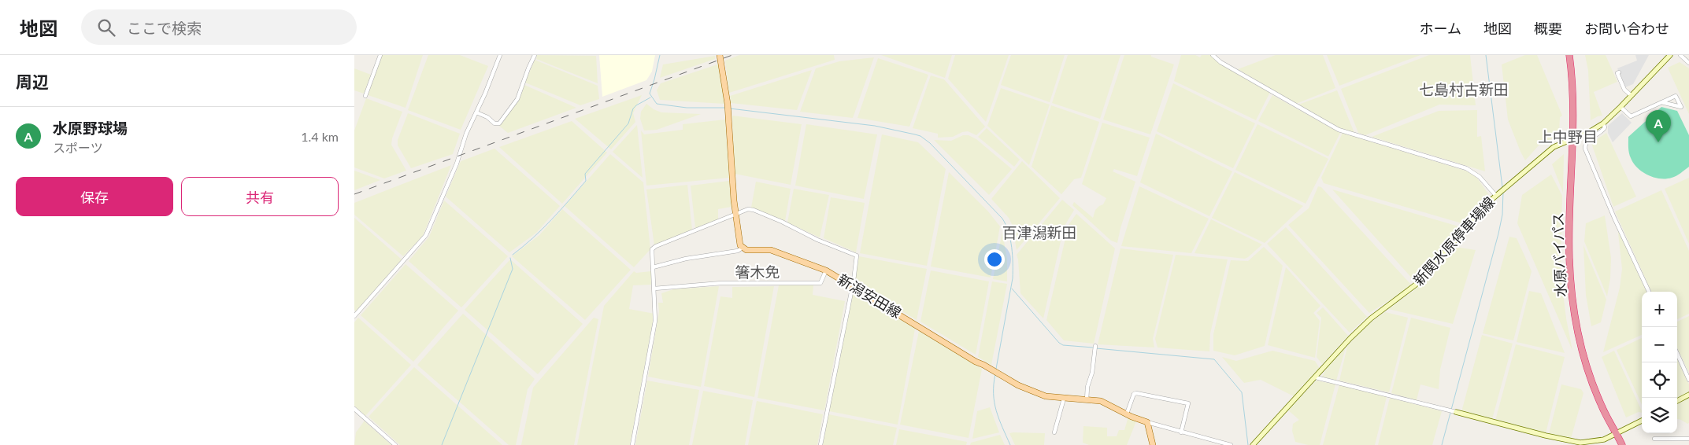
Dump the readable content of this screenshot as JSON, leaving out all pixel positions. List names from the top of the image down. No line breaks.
{"streets":{"highway":["水原バイパス"],"main road":["新関水原停車場線","新潟安田線"]},"crossings":[["新関水原停車場線","水原バイパス"]],"districts":["七島村古新田","上中野目","百津潟新田","箸木免"],"page":{"header":"地図","search":"ここで検索","nav":["ホーム","地図","概要","お問い合わせ"],"heading":"周辺","list":[{"mark":"A","name":"水原野球場","note":"スポーツ","value":"1.4 km"}],"pins":"A","buttons":["保存","共有"],"map_buttons":["+","−"]}}
